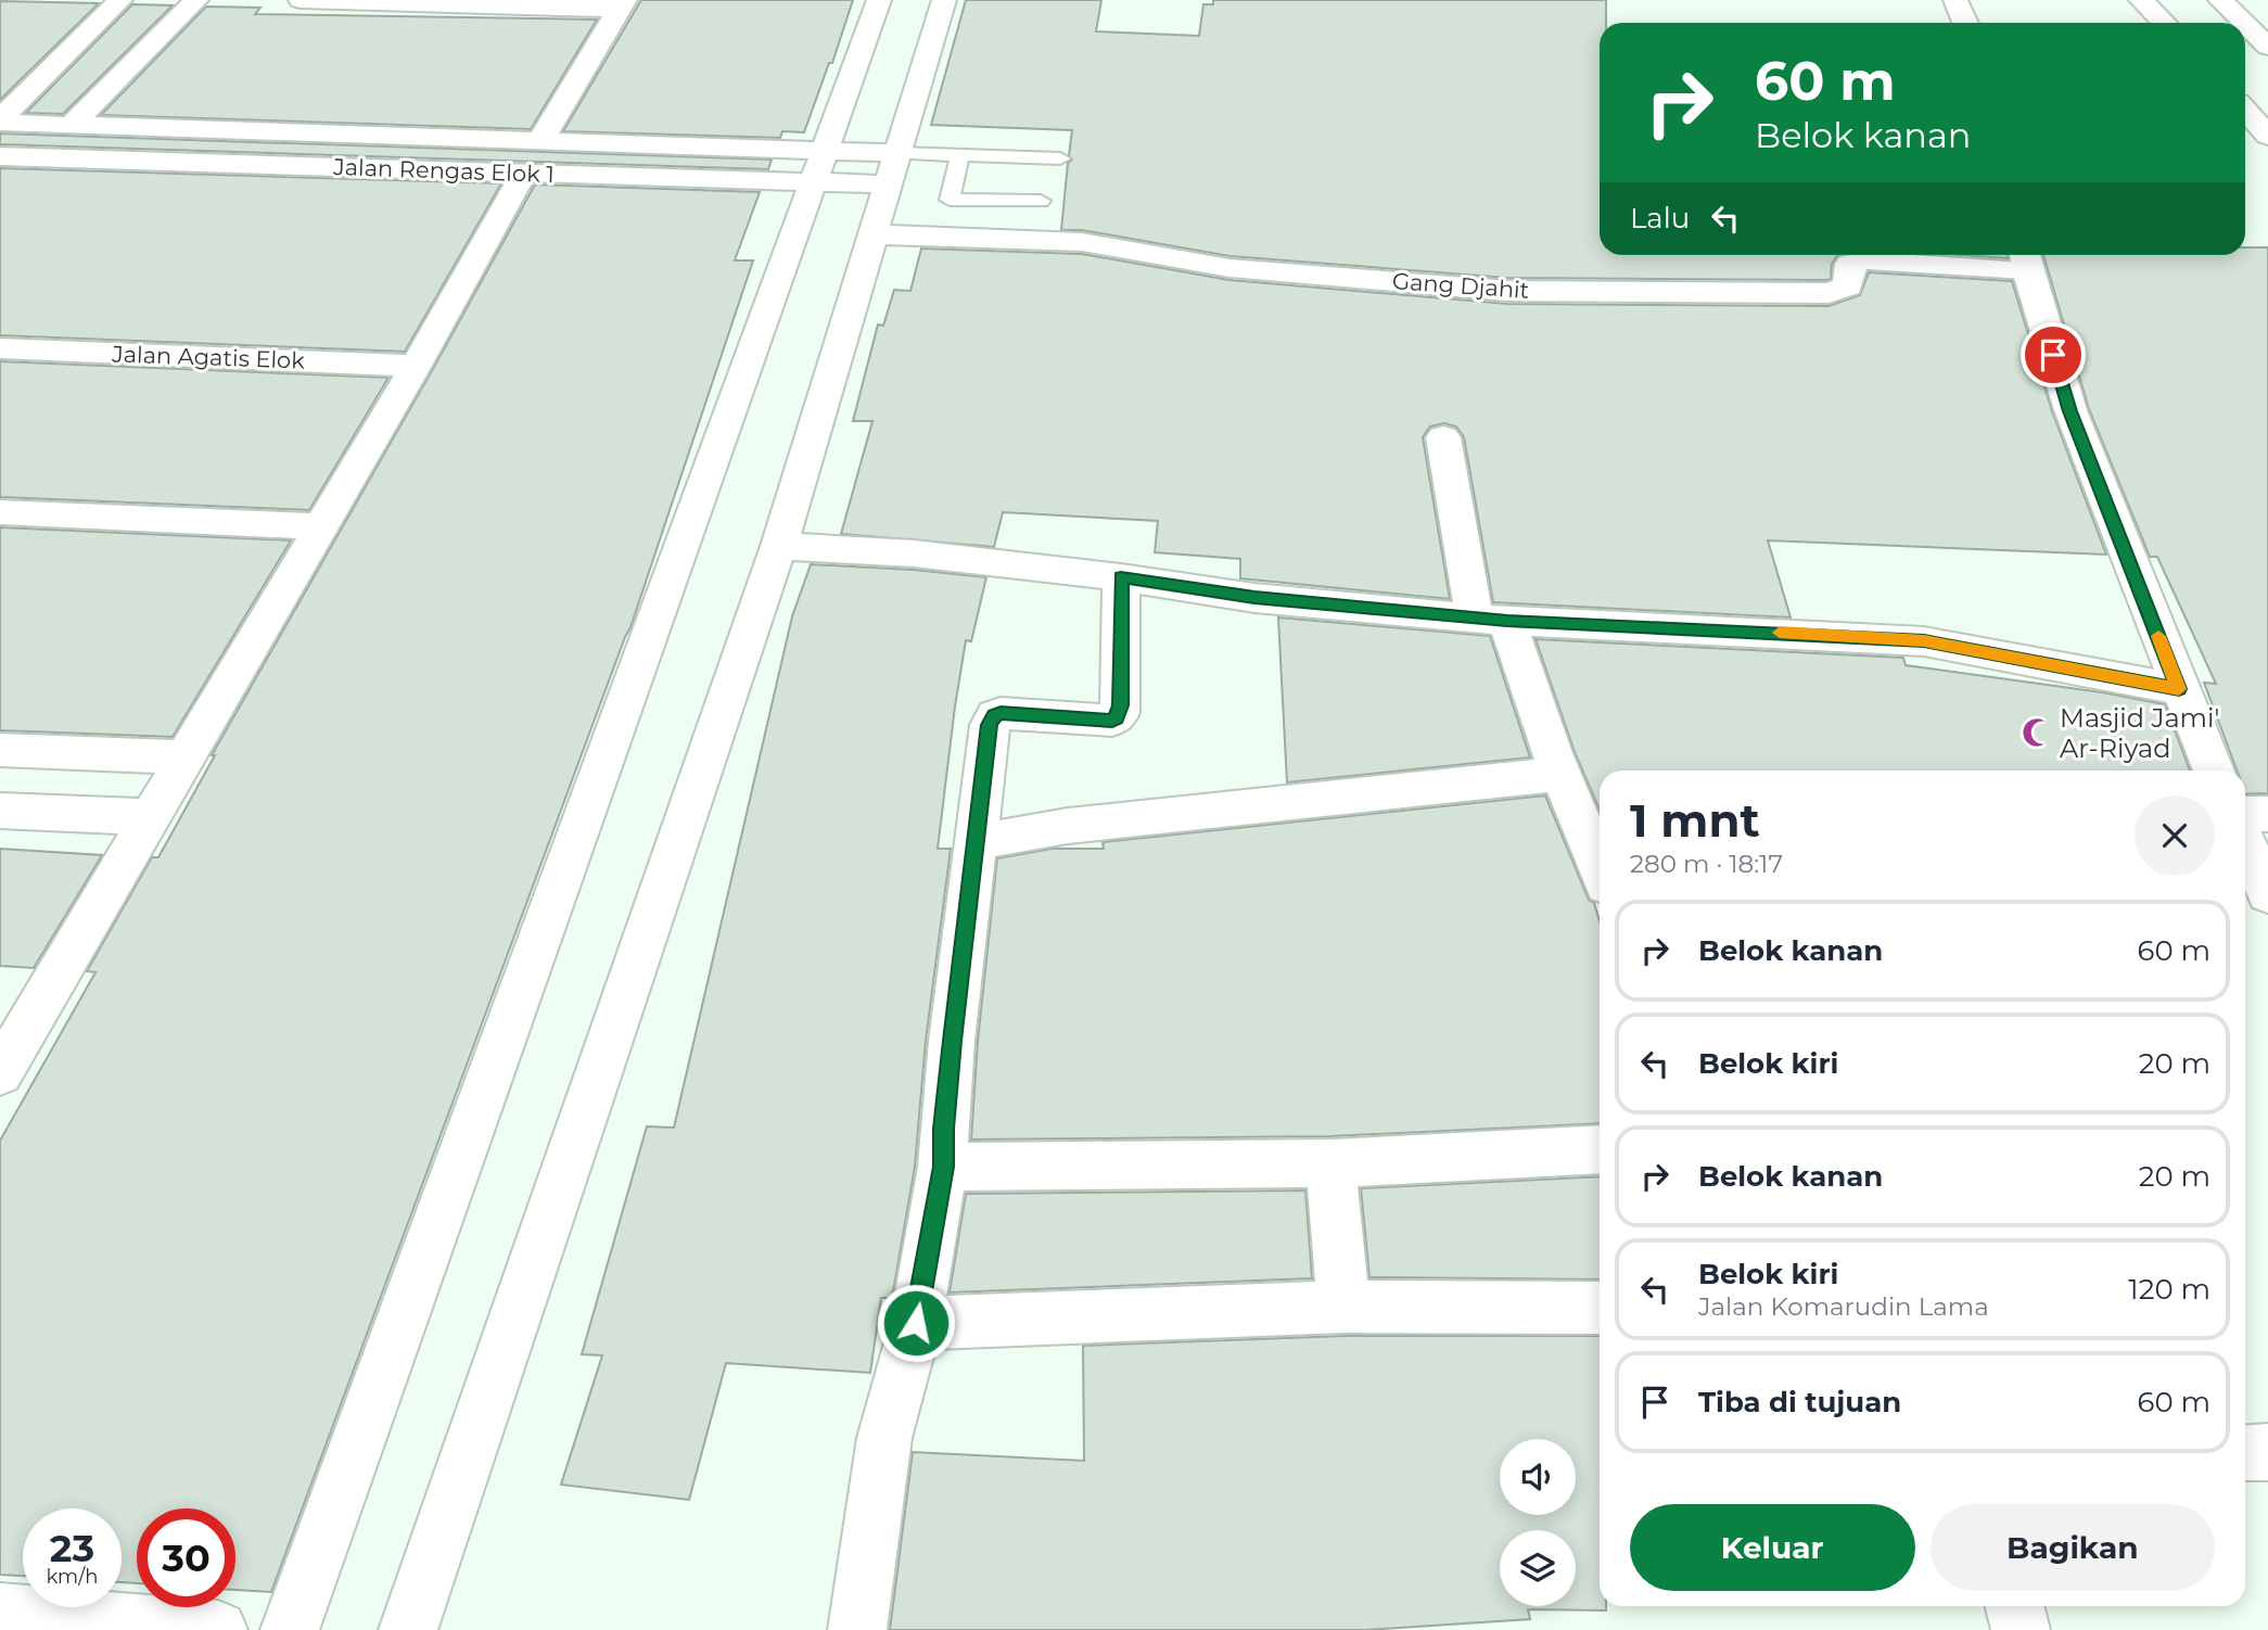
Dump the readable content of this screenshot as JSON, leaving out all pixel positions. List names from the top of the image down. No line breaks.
{"streets":{"main road":["Jalan Rengas Elok 1","Gang Djahit","Jalan Agatis Elok"]},"places":{"mosque":["Masjid Jami' Ar-Riyad"]},"page":{"turn":["60 m","Belok kanan"],"then":"Lalu","heading":["1 mnt","280 m · 18:17"],"list":[{"name":"Belok kanan","value":"60 m"},{"name":"Belok kiri","value":"20 m"},{"name":"Belok kanan","value":"20 m"},{"name":"Belok kiri","note":"Jalan Komarudin Lama","value":"120 m"},{"name":"Tiba di tujuan","value":"60 m"}],"buttons":["Keluar","Bagikan"],"speed":"23 km/h","limit":"30"}}
